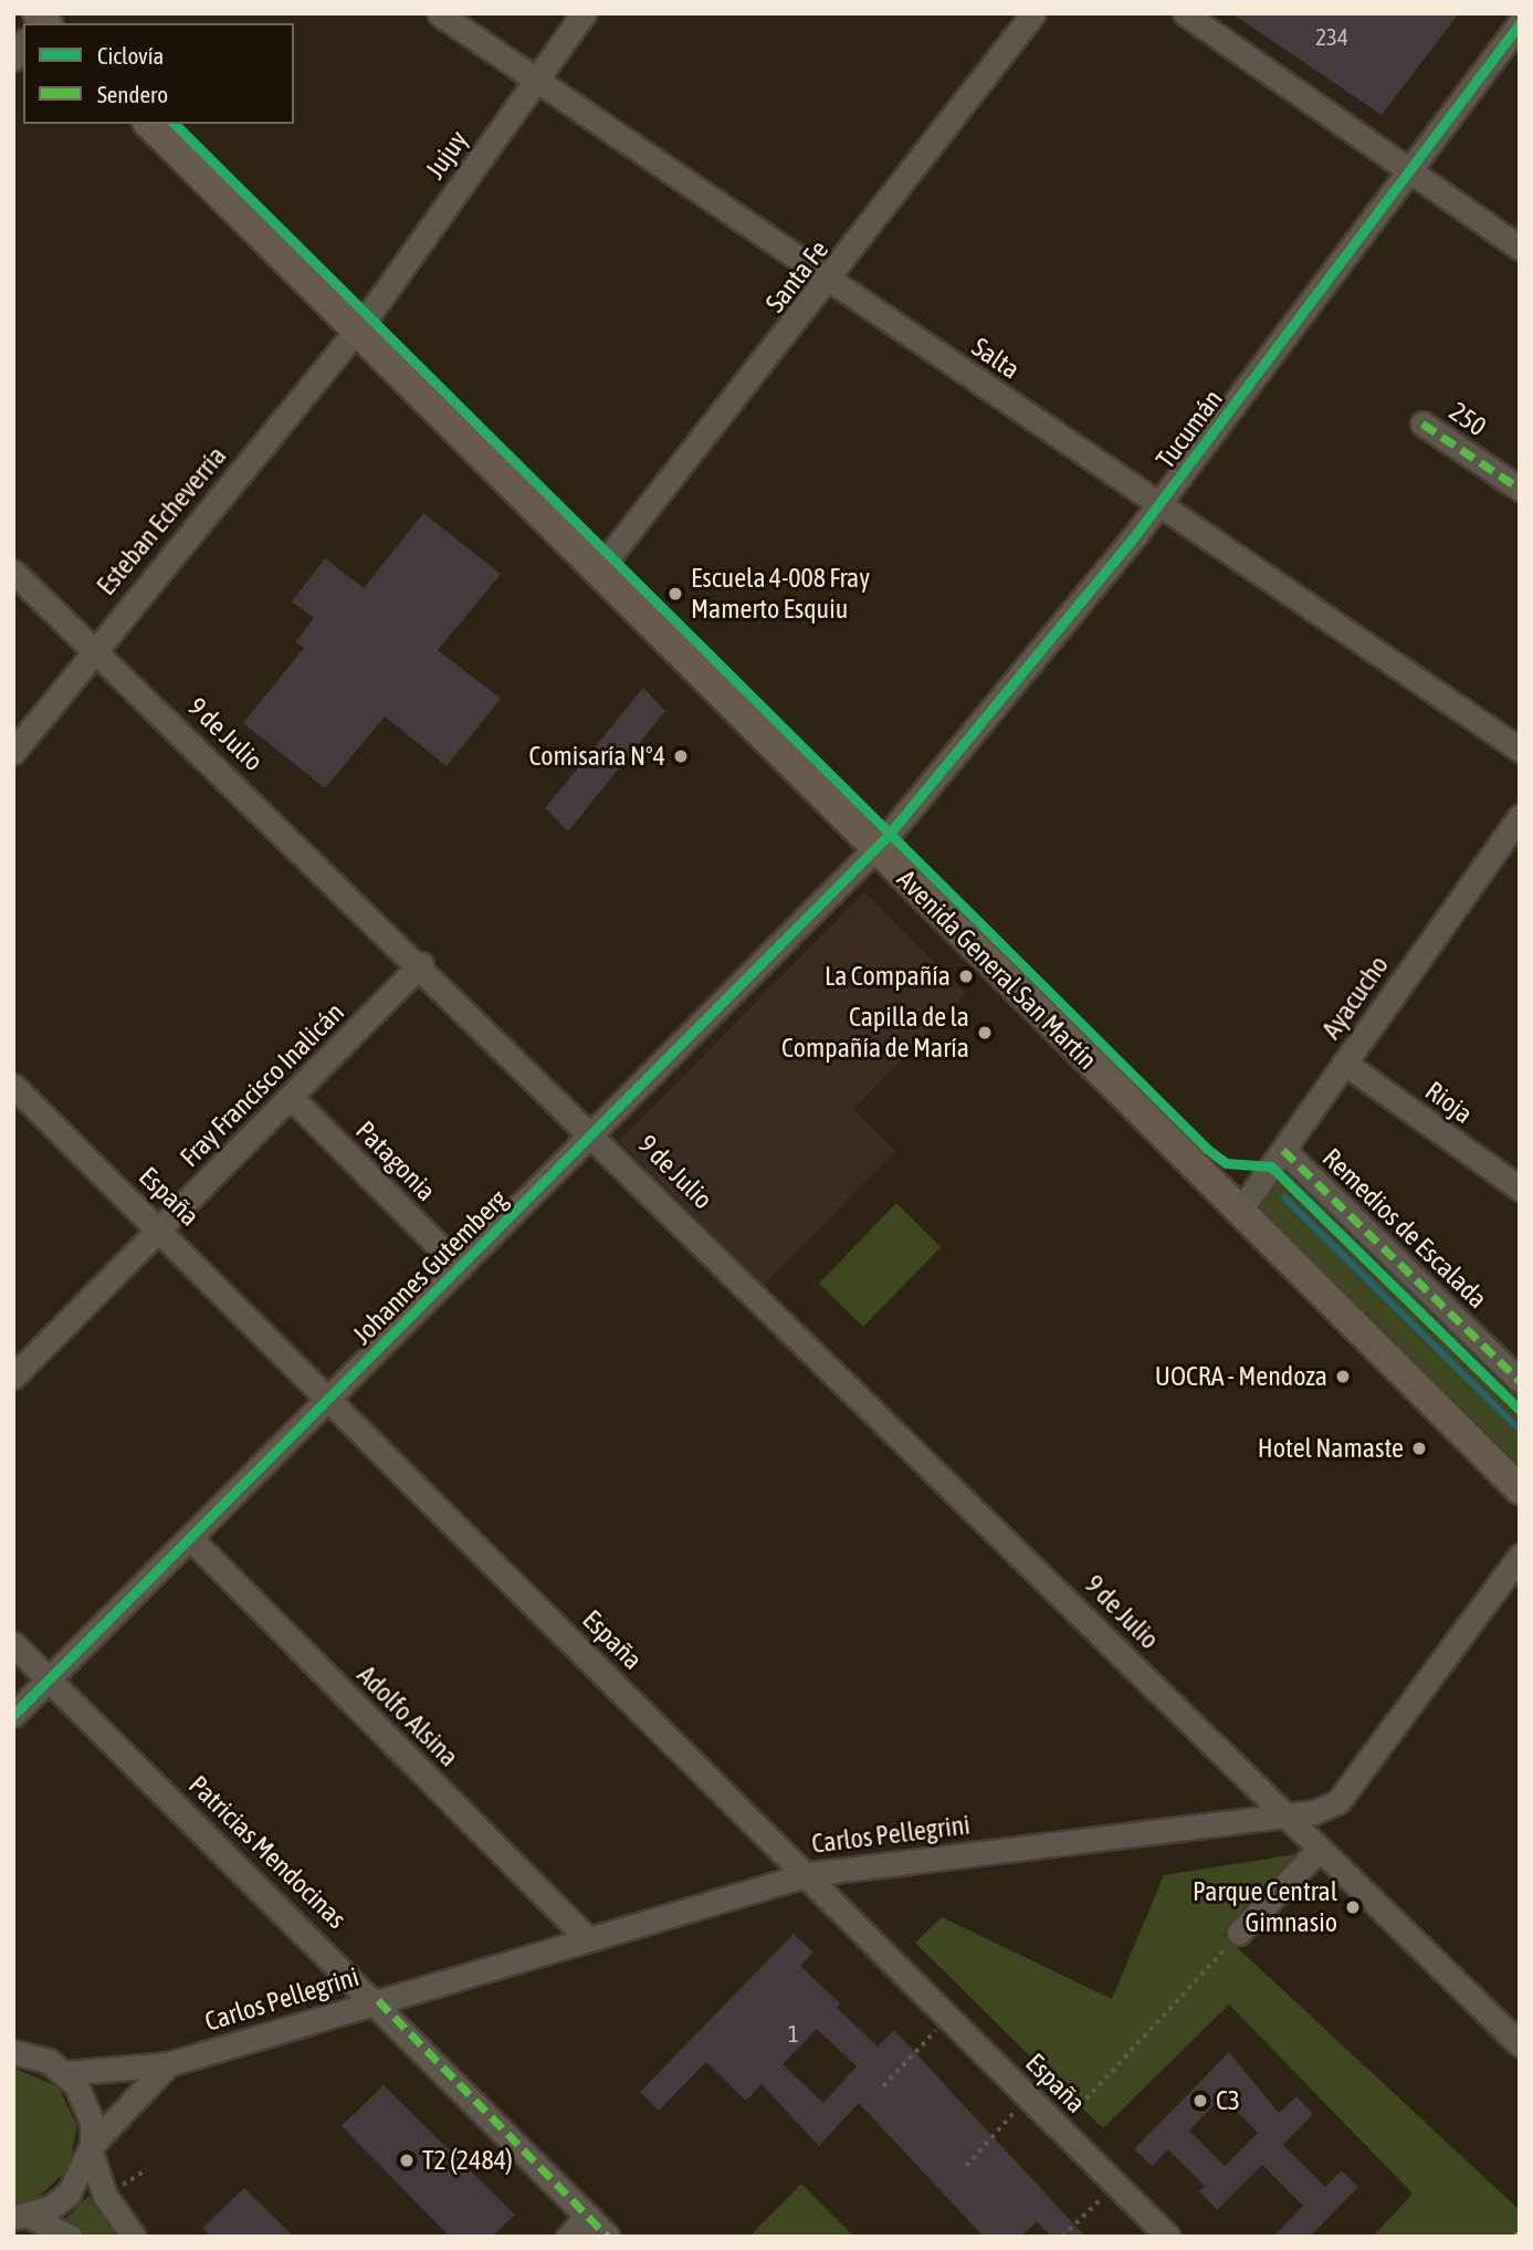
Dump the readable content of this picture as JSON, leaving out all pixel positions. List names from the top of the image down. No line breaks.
{"streets":{"main road":["Avenida General San Martín"],"street":["Jujuy","Santa Fe","Salta","250","Tucumán","Esteban Echeverría","9 de Julio","Ayacucho","Fray Francisco Inalicán","Rioja","Patagonia","España","Remedios de Escalada","Johannes Gutemberg","Adolfo Alsina","Carlos Pellegrini","Patricias Mendocinas"]},"crossings":[["Jujuy","Salta"],["Jujuy","Esteban Echeverría"],["Jujuy","Avenida General San Martín"],["Santa Fe","Salta"],["Santa Fe","Avenida General San Martín"],["Salta","Tucumán"],["Tucumán","Avenida General San Martín"],["Tucumán","Johannes Gutemberg"],["Esteban Echeverría","9 de Julio"],["Esteban Echeverría","Avenida General San Martín"],["9 de Julio","Fray Francisco Inalicán"],["9 de Julio","Johannes Gutemberg"],["9 de Julio","Carlos Pellegrini"],["Avenida General San Martín","Ayacucho"],["Avenida General San Martín","Johannes Gutemberg"],["Ayacucho","Rioja"],["Ayacucho","Remedios de Escalada"],["Fray Francisco Inalicán","Patagonia"],["Fray Francisco Inalicán","España"],["Patagonia","Johannes Gutemberg"],["España","Johannes Gutemberg"],["España","Carlos Pellegrini"],["Johannes Gutemberg","Adolfo Alsina"],["Johannes Gutemberg","Patricias Mendocinas"],["Adolfo Alsina","Carlos Pellegrini"],["Carlos Pellegrini","Patricias Mendocinas"]],"places":["Escuela 4-008 Fray Mamerto Esquiu","Comisaría N°4","La Compañía","Capilla de la Compañía de María","UOCRA - Mendoza","Hotel Namaste","Parque Central Gimnasio","C3","T2 (2484)"],"house_numbers":["234","1"],"legend":["Ciclovía","Sendero"]}
